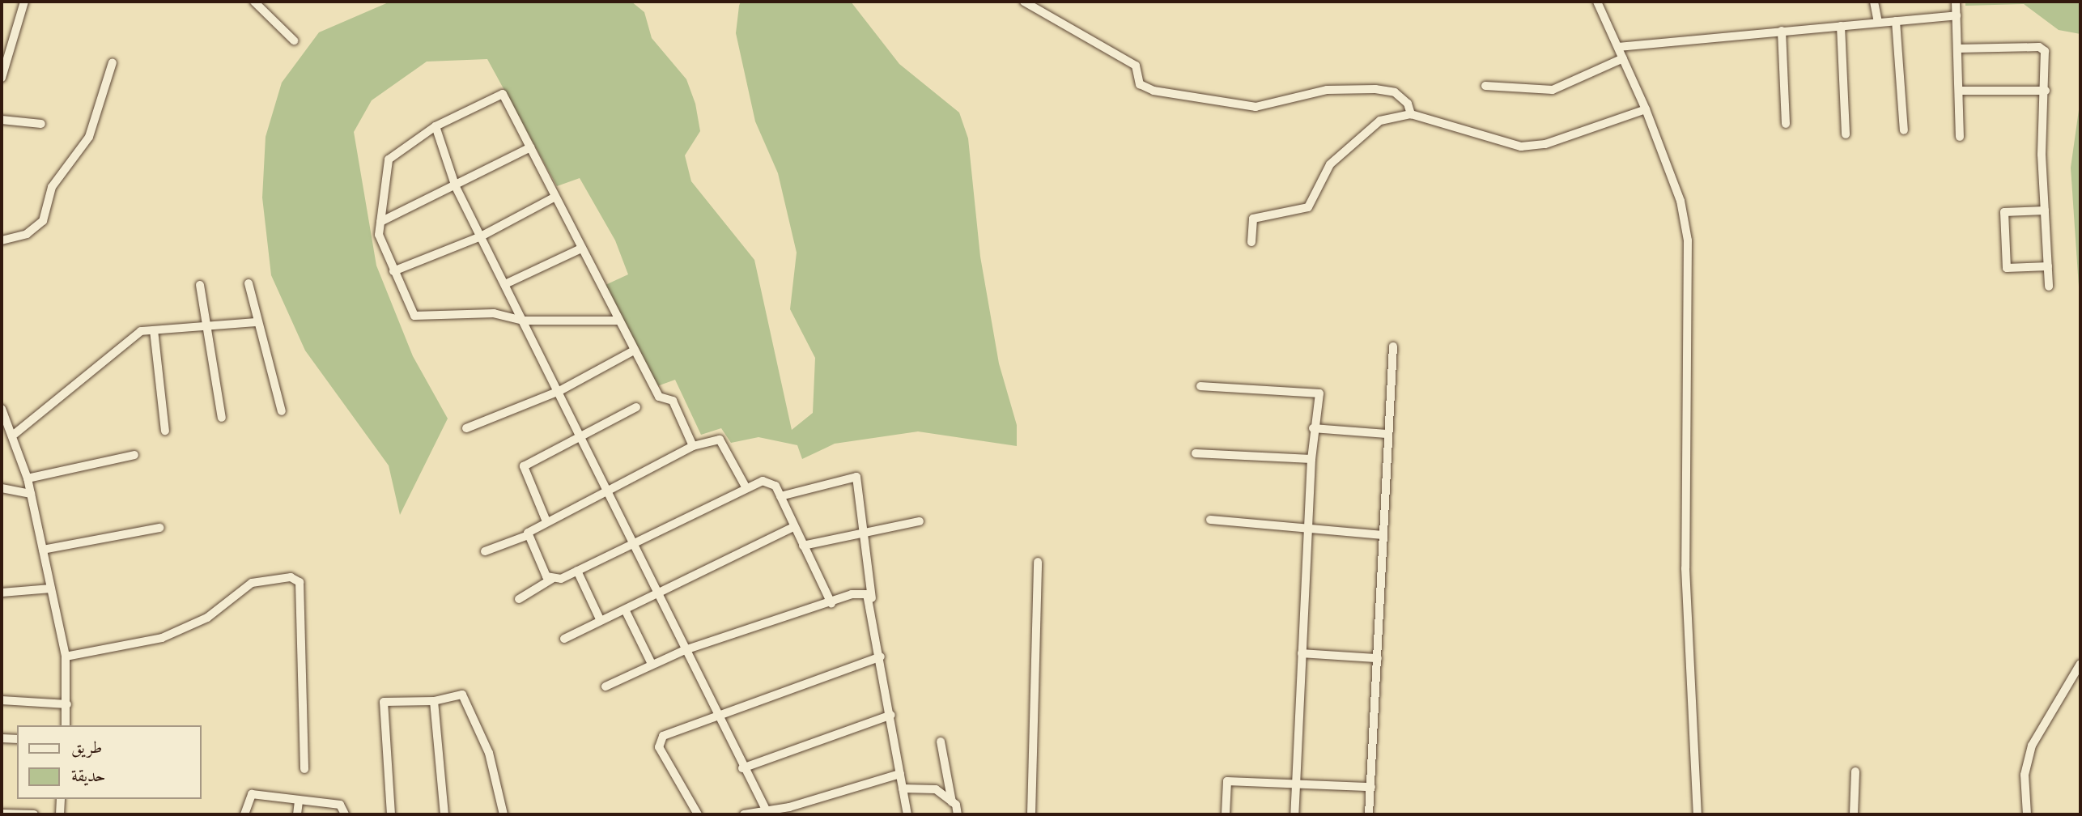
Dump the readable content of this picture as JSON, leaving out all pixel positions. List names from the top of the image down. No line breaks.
{"legend":["طريق","حديقة"]}
